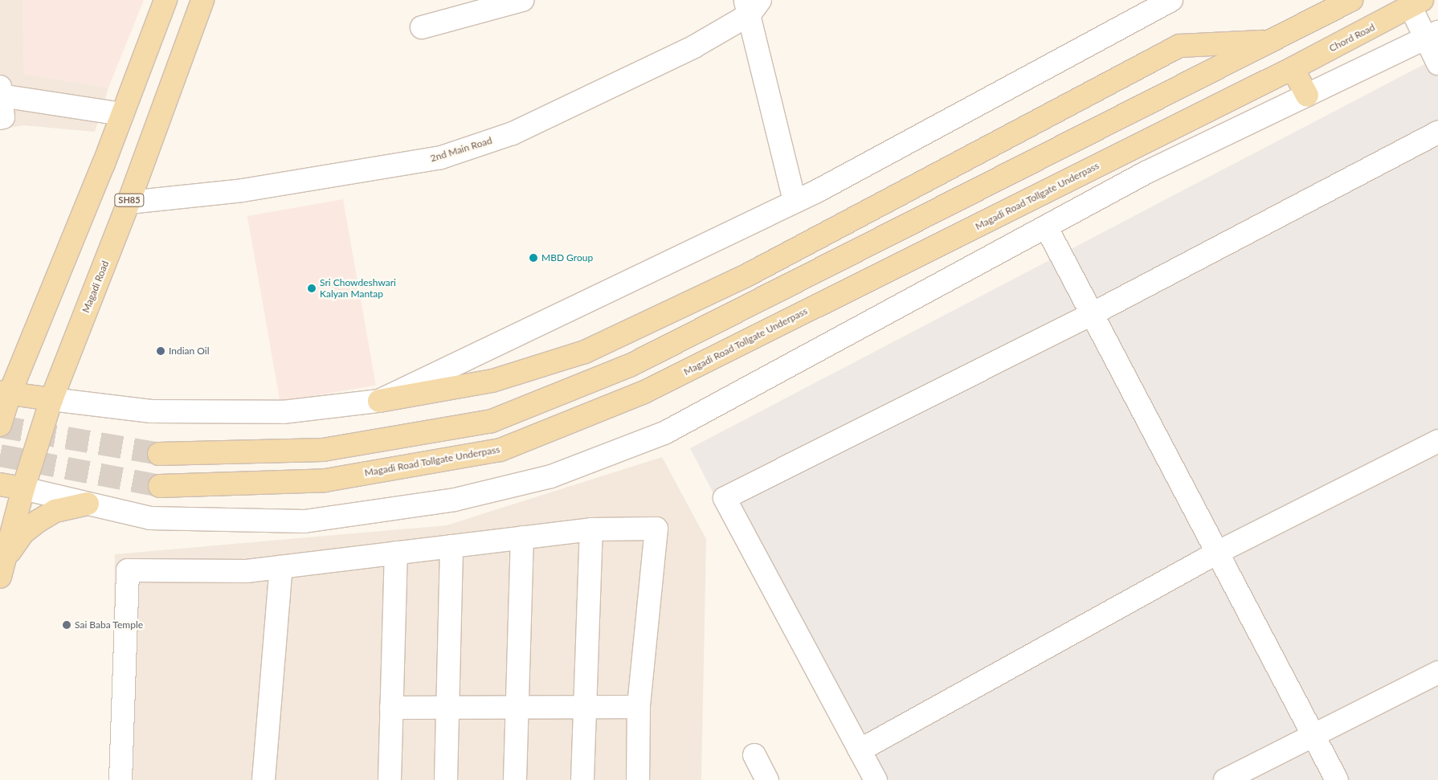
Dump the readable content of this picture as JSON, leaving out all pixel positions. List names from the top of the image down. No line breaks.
{"streets":{"main road":["Chord Road","Magadi Road Tollgate Underpass","SH85","Magadi Road"],"street":["2nd Main Road"]},"crossings":[["Chord Road","Magadi Road Tollgate Underpass"],["2nd Main Road","Magadi Road"]],"places":["MBD Group","Sri Chowdeshwari Kalyan Mantap","Indian Oil","Sai Baba Temple"]}
